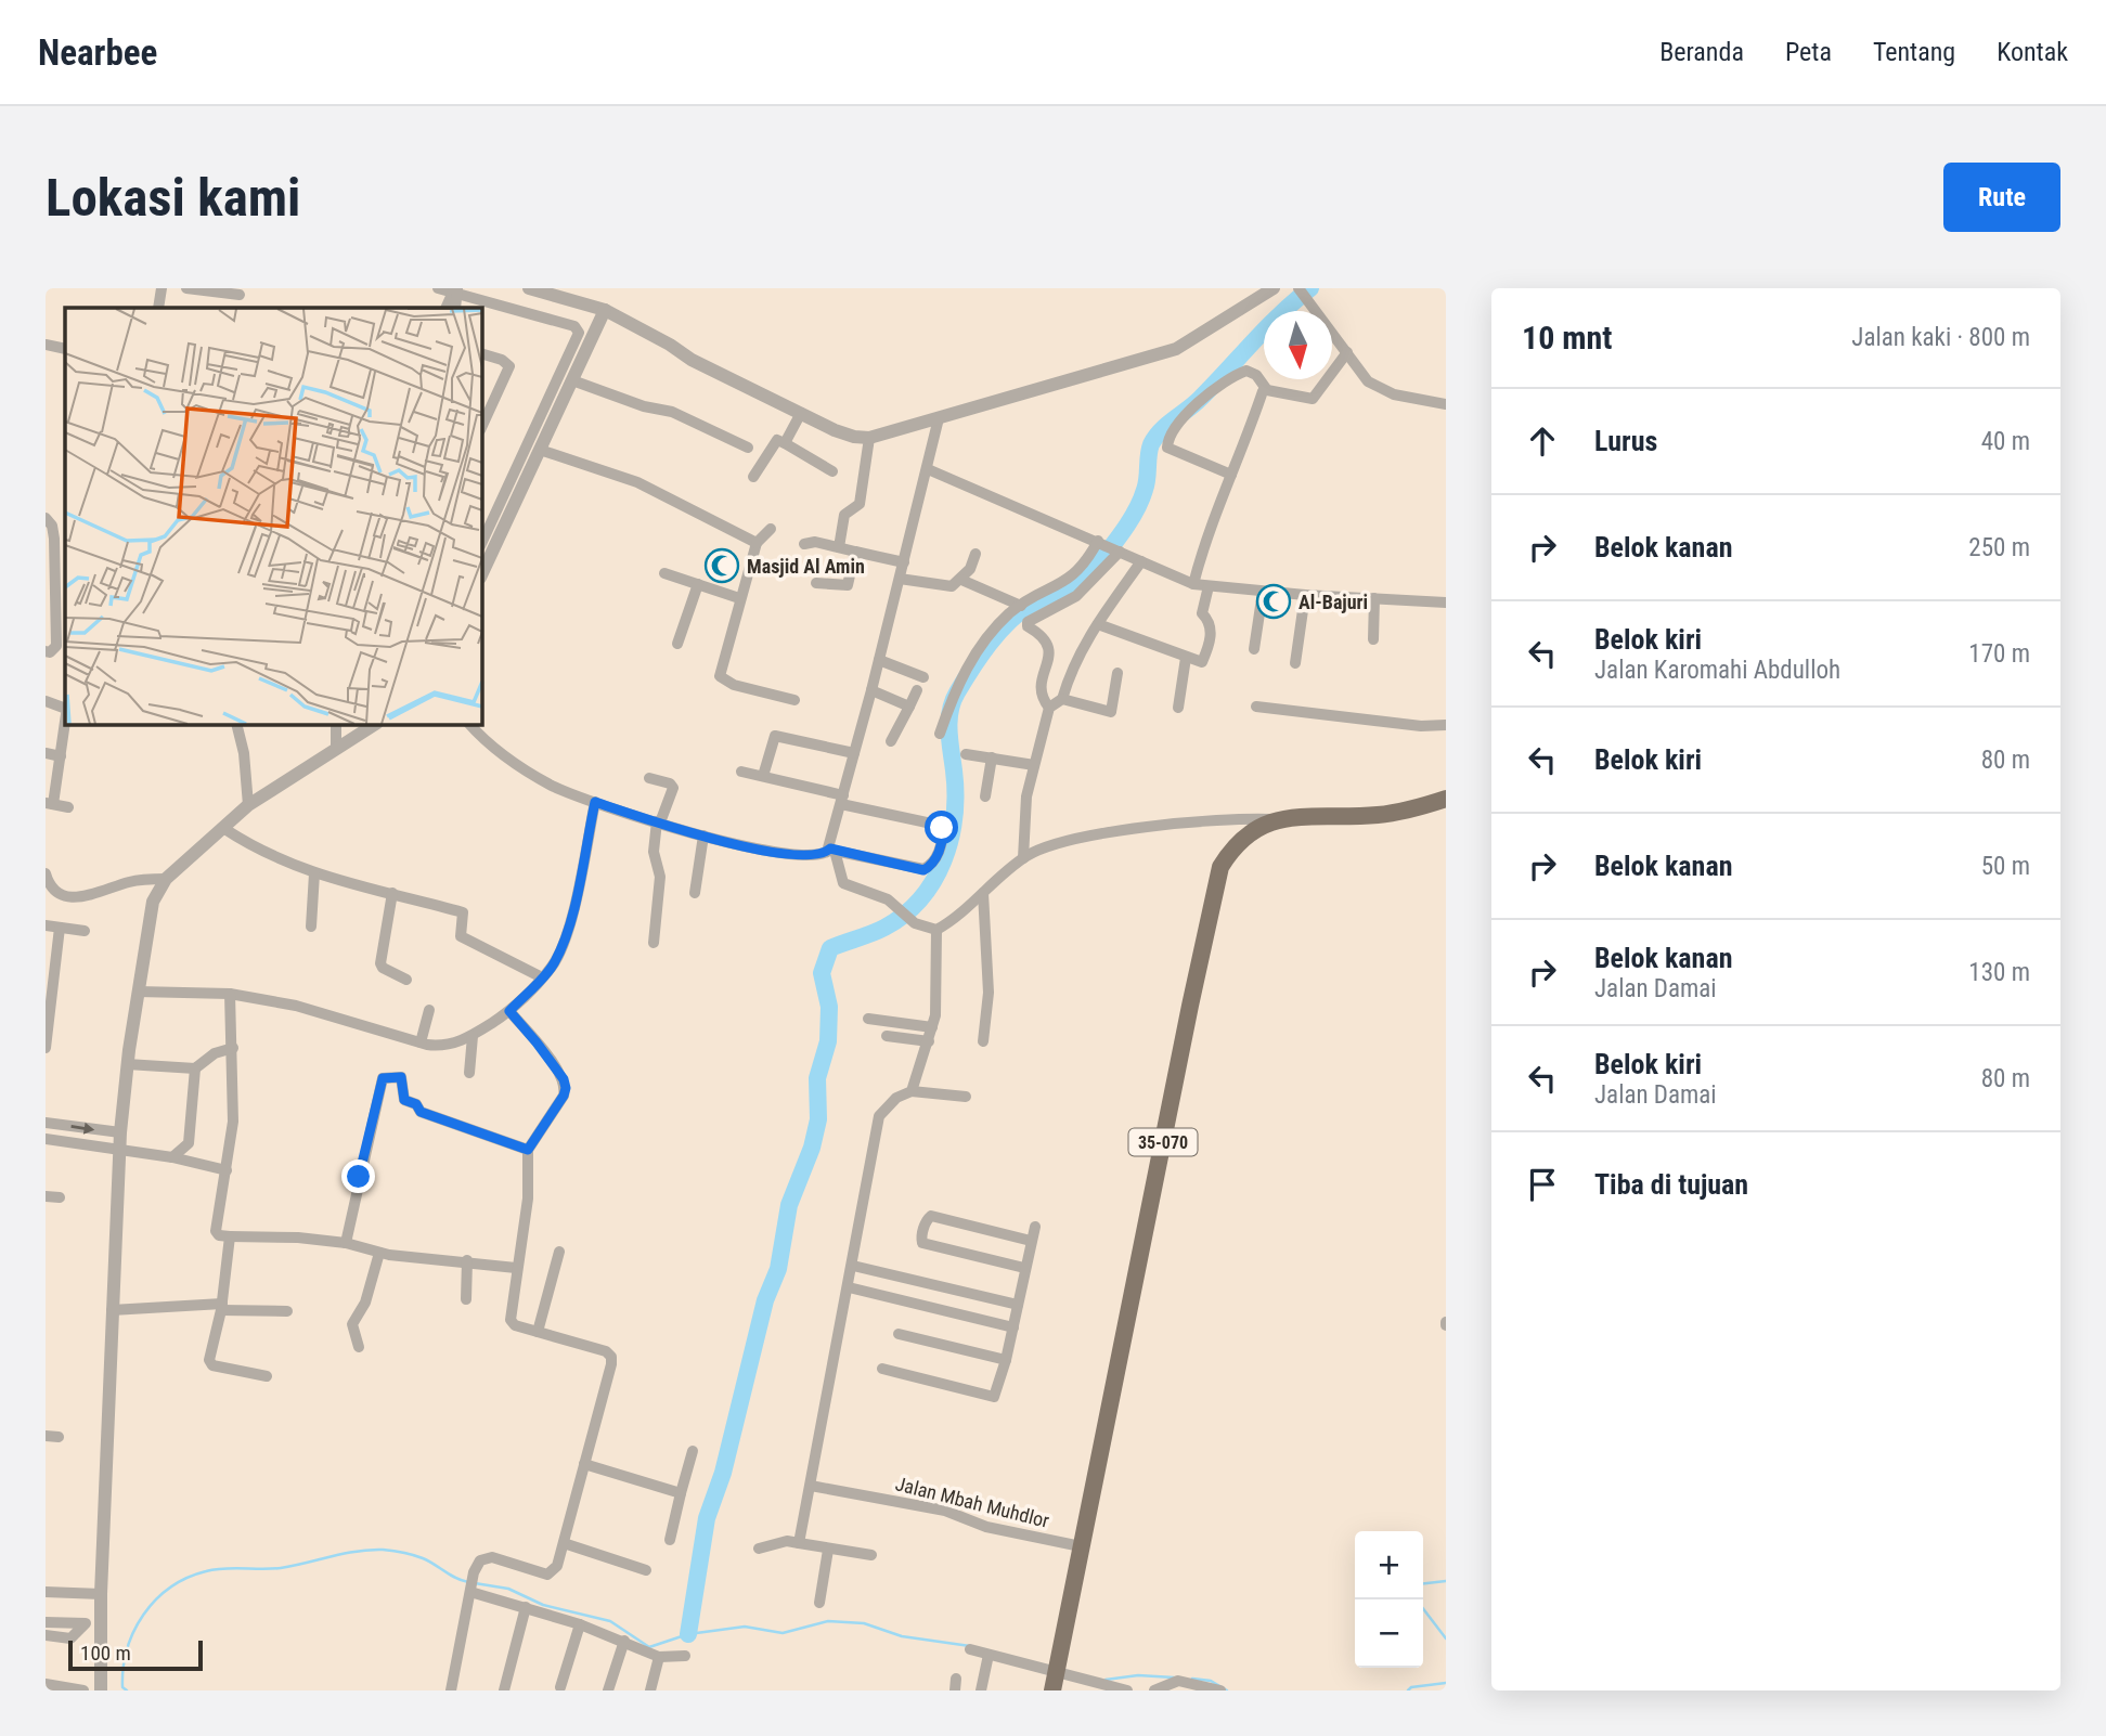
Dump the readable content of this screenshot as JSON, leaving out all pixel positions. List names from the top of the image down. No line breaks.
{"streets":{"main road":["35-070"],"street":["Jalan Mbah Muhdlor"]},"crossings":[["35-070","Jalan Mbah Muhdlor"]],"places":{"mosque":["Masjid Al Amin","Al-Bajuri"]},"scale_bar":"100 m","north":"bottom","page":{"header":"Nearbee","nav":["Beranda","Peta","Tentang","Kontak"],"buttons":"Rute","title":"Lokasi kami","heading":["10 mnt","Jalan kaki · 800 m"],"list":[["Lurus","40 m"],["Belok kanan","250 m"],["Belok kiri","Jalan Karomahi Abdulloh","170 m"],["Belok kiri","80 m"],["Belok kanan","50 m"],["Belok kanan","Jalan Damai","130 m"],["Belok kiri","Jalan Damai","80 m"],"Tiba di tujuan"],"map_buttons":["+","−"],"scale":"100 m"}}
